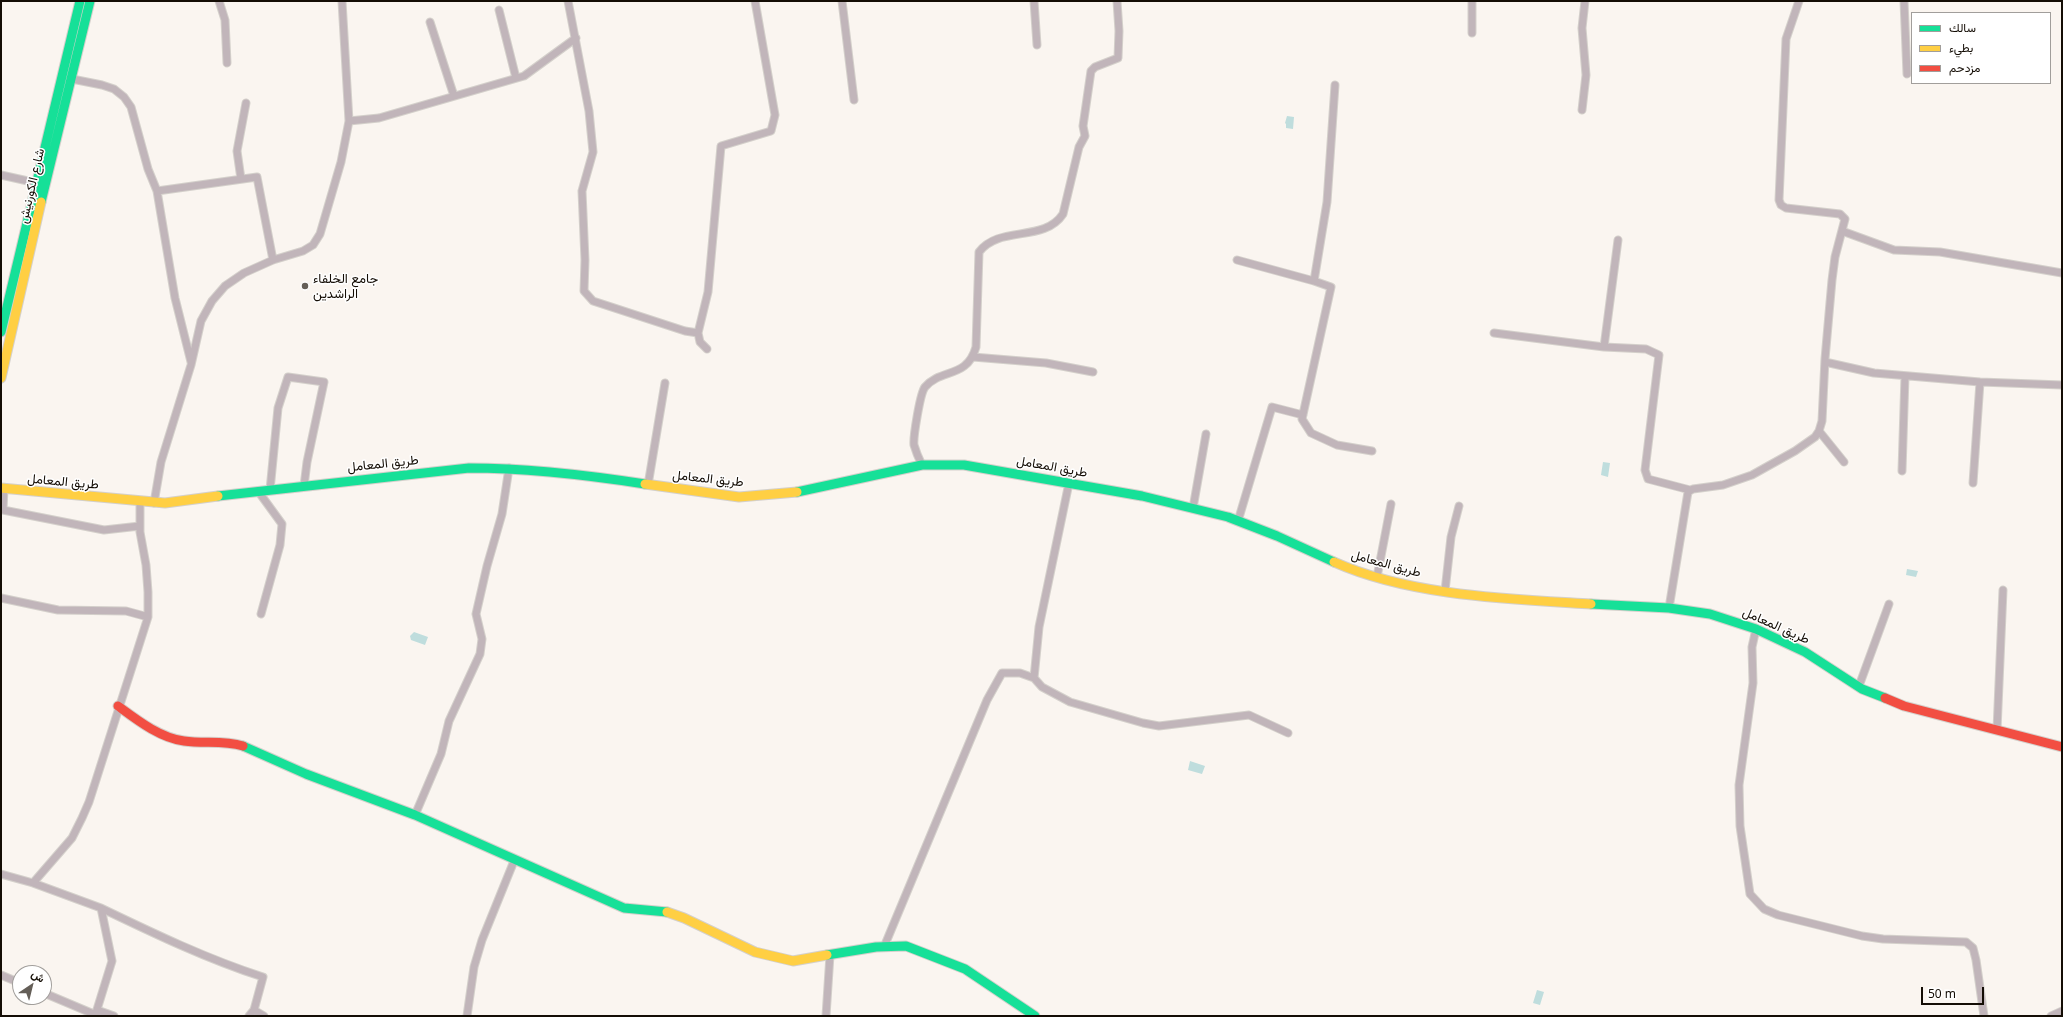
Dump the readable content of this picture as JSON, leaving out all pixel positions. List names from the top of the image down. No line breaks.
{"streets":{"main road":["شارع الكورنيش","طريق المعامل"]},"places":["جامع الخلفاء الراشدين"],"legend":["سالك","بطيء","مزدحم"],"scale_bar":"50 m","north":"top right"}
